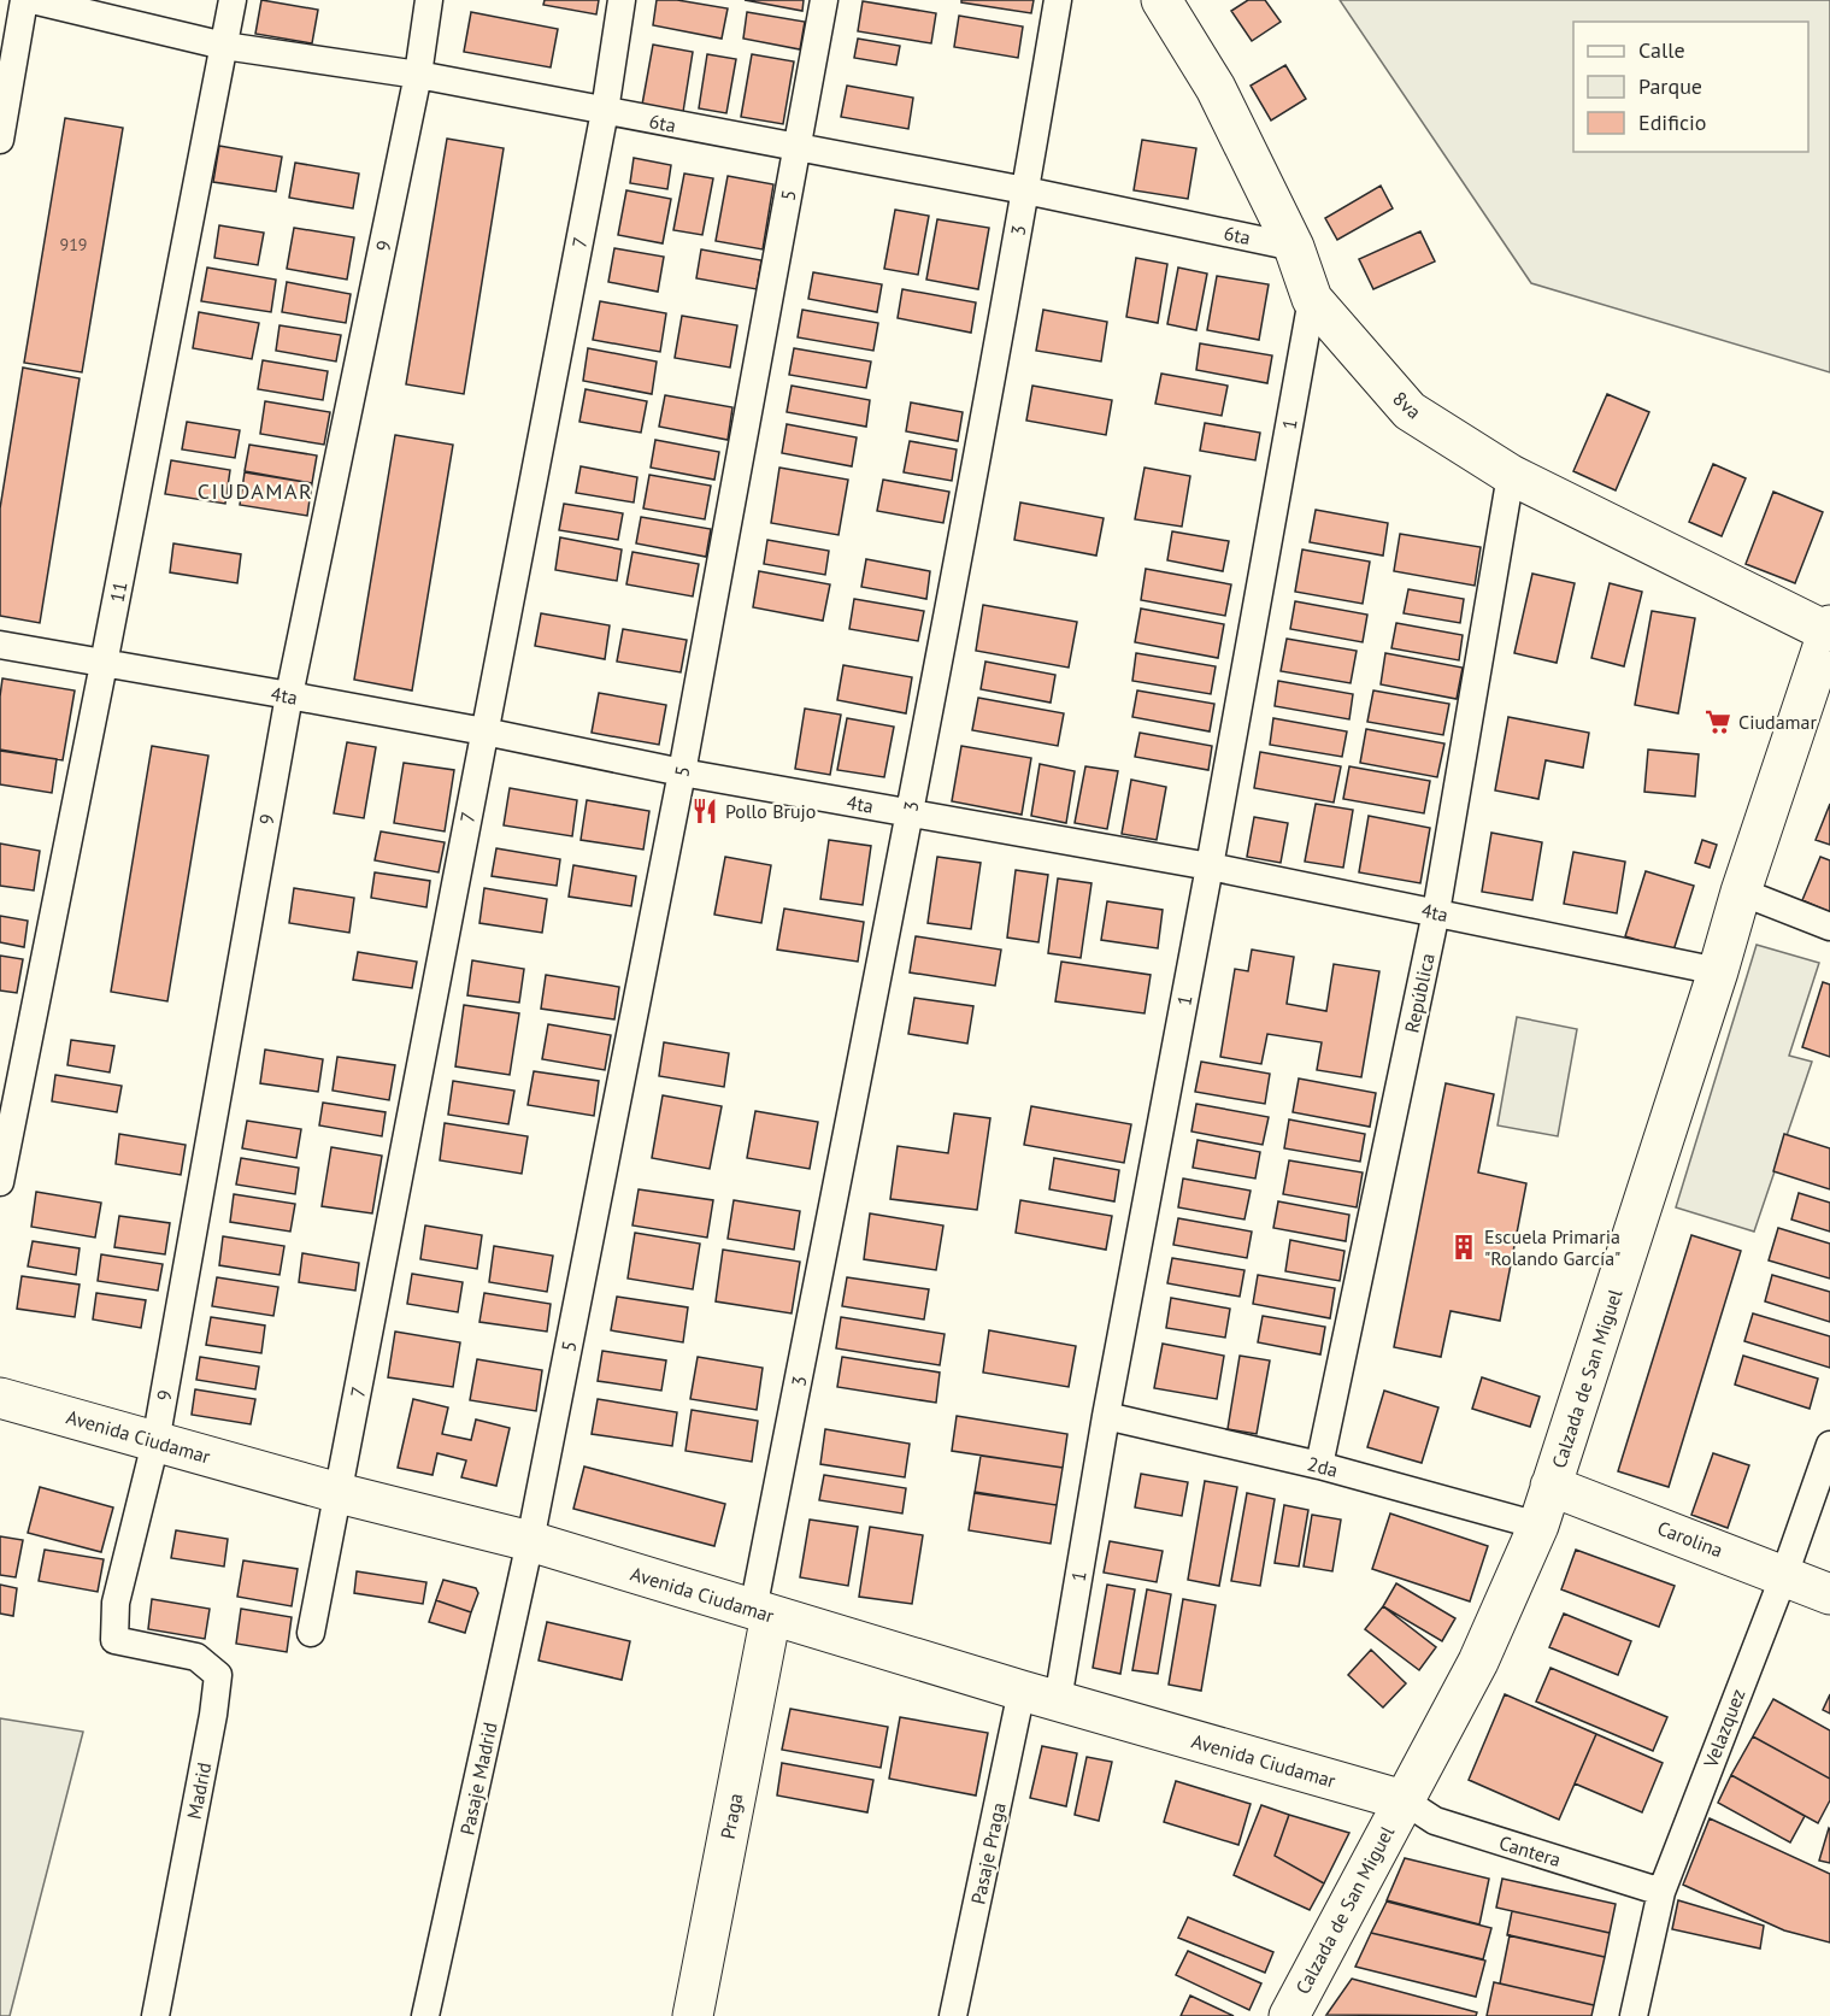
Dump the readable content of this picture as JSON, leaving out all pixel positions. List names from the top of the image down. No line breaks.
{"streets":{"main road":["8va","Calzada de San Miguel","Avenida Ciudamar","Carolina","Praga"],"street":["6ta","5","3","7","9","1","11","4ta","República","2da","Velazquez","Pasaje Madrid","Madrid","Cantera","Pasaje Praga"]},"crossings":[["6ta","5"],["6ta","3"],["6ta","7"],["6ta","9"],["6ta","8va"],["6ta","11"],["5","4ta"],["5","Avenida Ciudamar"],["5","Pasaje Madrid"],["3","4ta"],["3","Avenida Ciudamar"],["3","Praga"],["7","4ta"],["7","Avenida Ciudamar"],["9","4ta"],["9","Avenida Ciudamar"],["9","Madrid"],["8va","1"],["8va","República"],["8va","Calzada de San Miguel"],["1","4ta"],["1","Avenida Ciudamar"],["1","2da"],["1","Pasaje Praga"],["11","4ta"],["4ta","República"],["4ta","Calzada de San Miguel"],["República","2da"],["Calzada de San Miguel","Avenida Ciudamar"],["Calzada de San Miguel","2da"],["Calzada de San Miguel","Carolina"],["Calzada de San Miguel","Cantera"],["Avenida Ciudamar","Pasaje Madrid"],["Avenida Ciudamar","Praga"],["Avenida Ciudamar","Cantera"],["Avenida Ciudamar","Pasaje Praga"],["Carolina","Velazquez"],["Velazquez","Cantera"]],"districts":["CIUDAMAR"],"places":{"supermarket":["Ciudamar"],"restaurant":["Pollo Brujo"],"building":["Escuela Primaria \"Rolando García\""]},"house_numbers":["919"],"legend":["Calle","Parque","Edificio"]}
